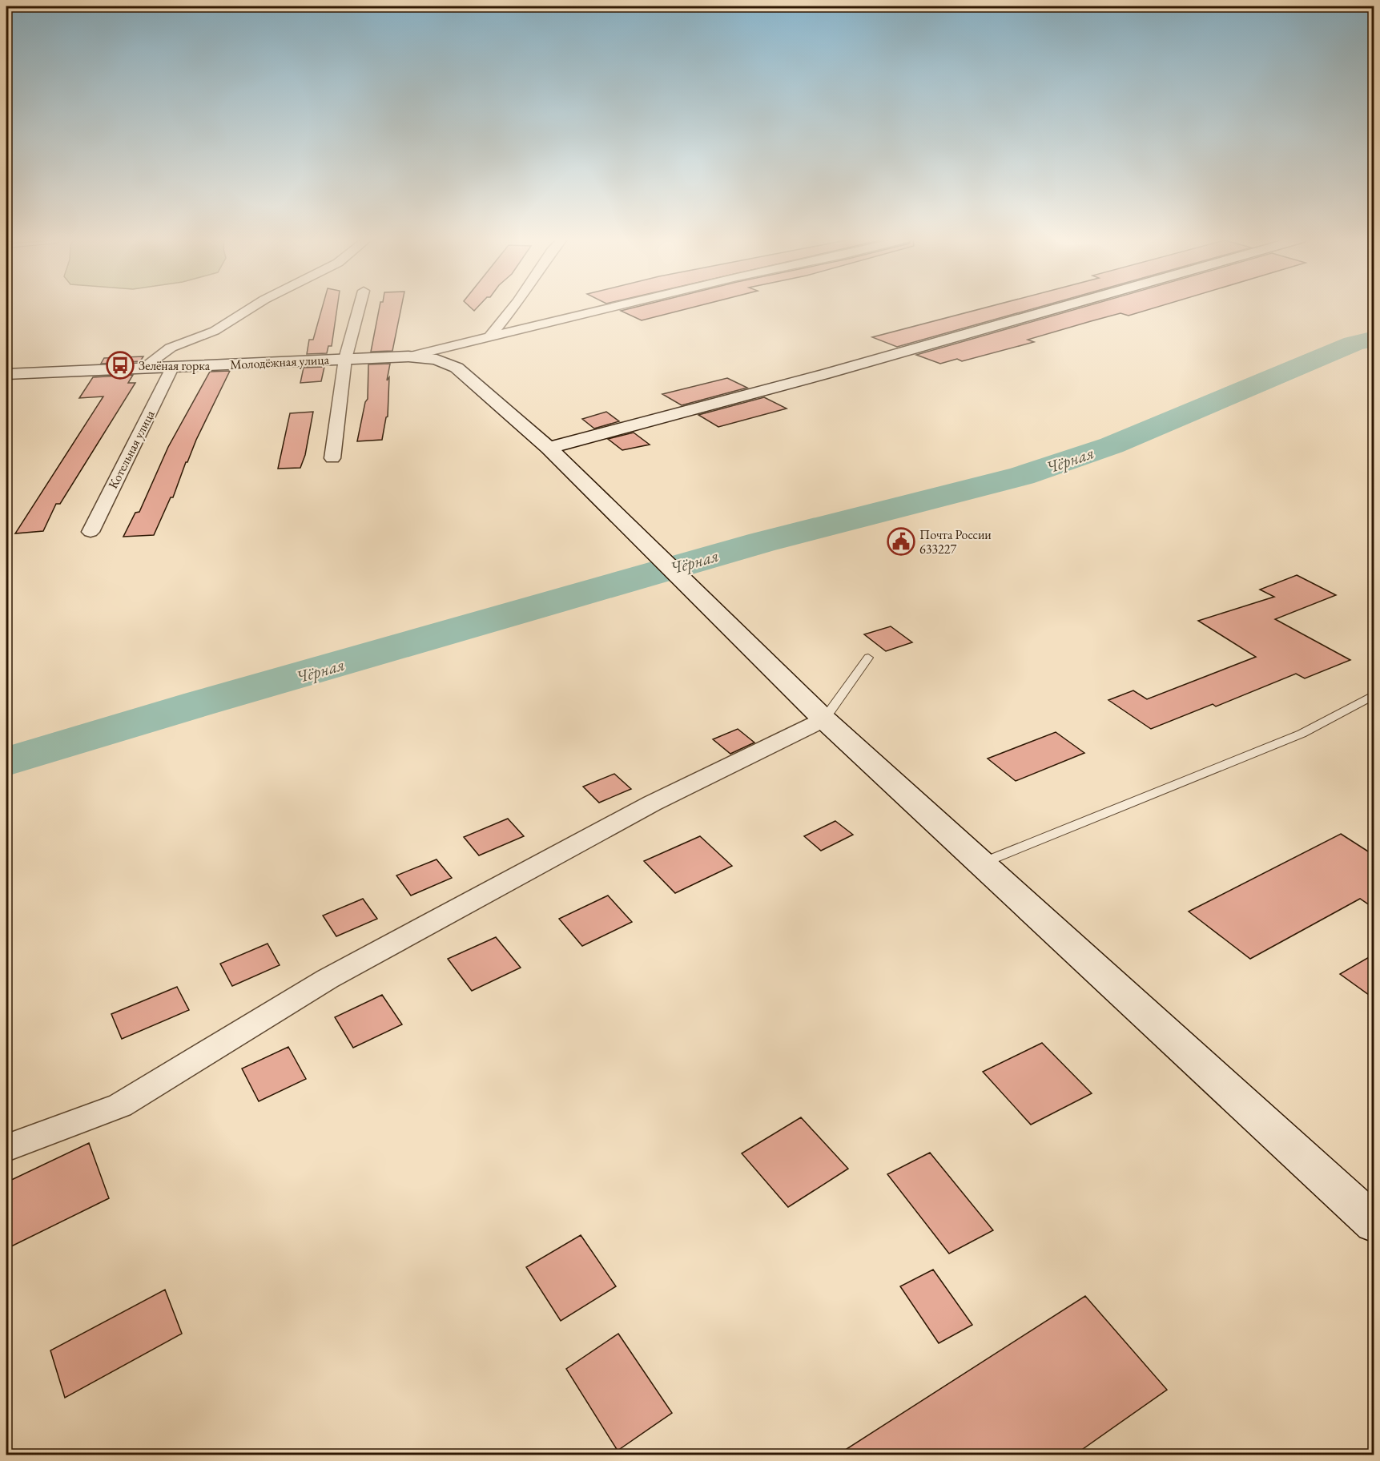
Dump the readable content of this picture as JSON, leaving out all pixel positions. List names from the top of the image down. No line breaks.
{"streets":{"street":["Молодёжная улица","Котельная улица"]},"crossings":[["Молодёжная улица","Котельная улица"]],"water":["Чёрная"],"places":{"bus stop":["Зелёная горка"],"public building":["Почта России 633227"]}}
